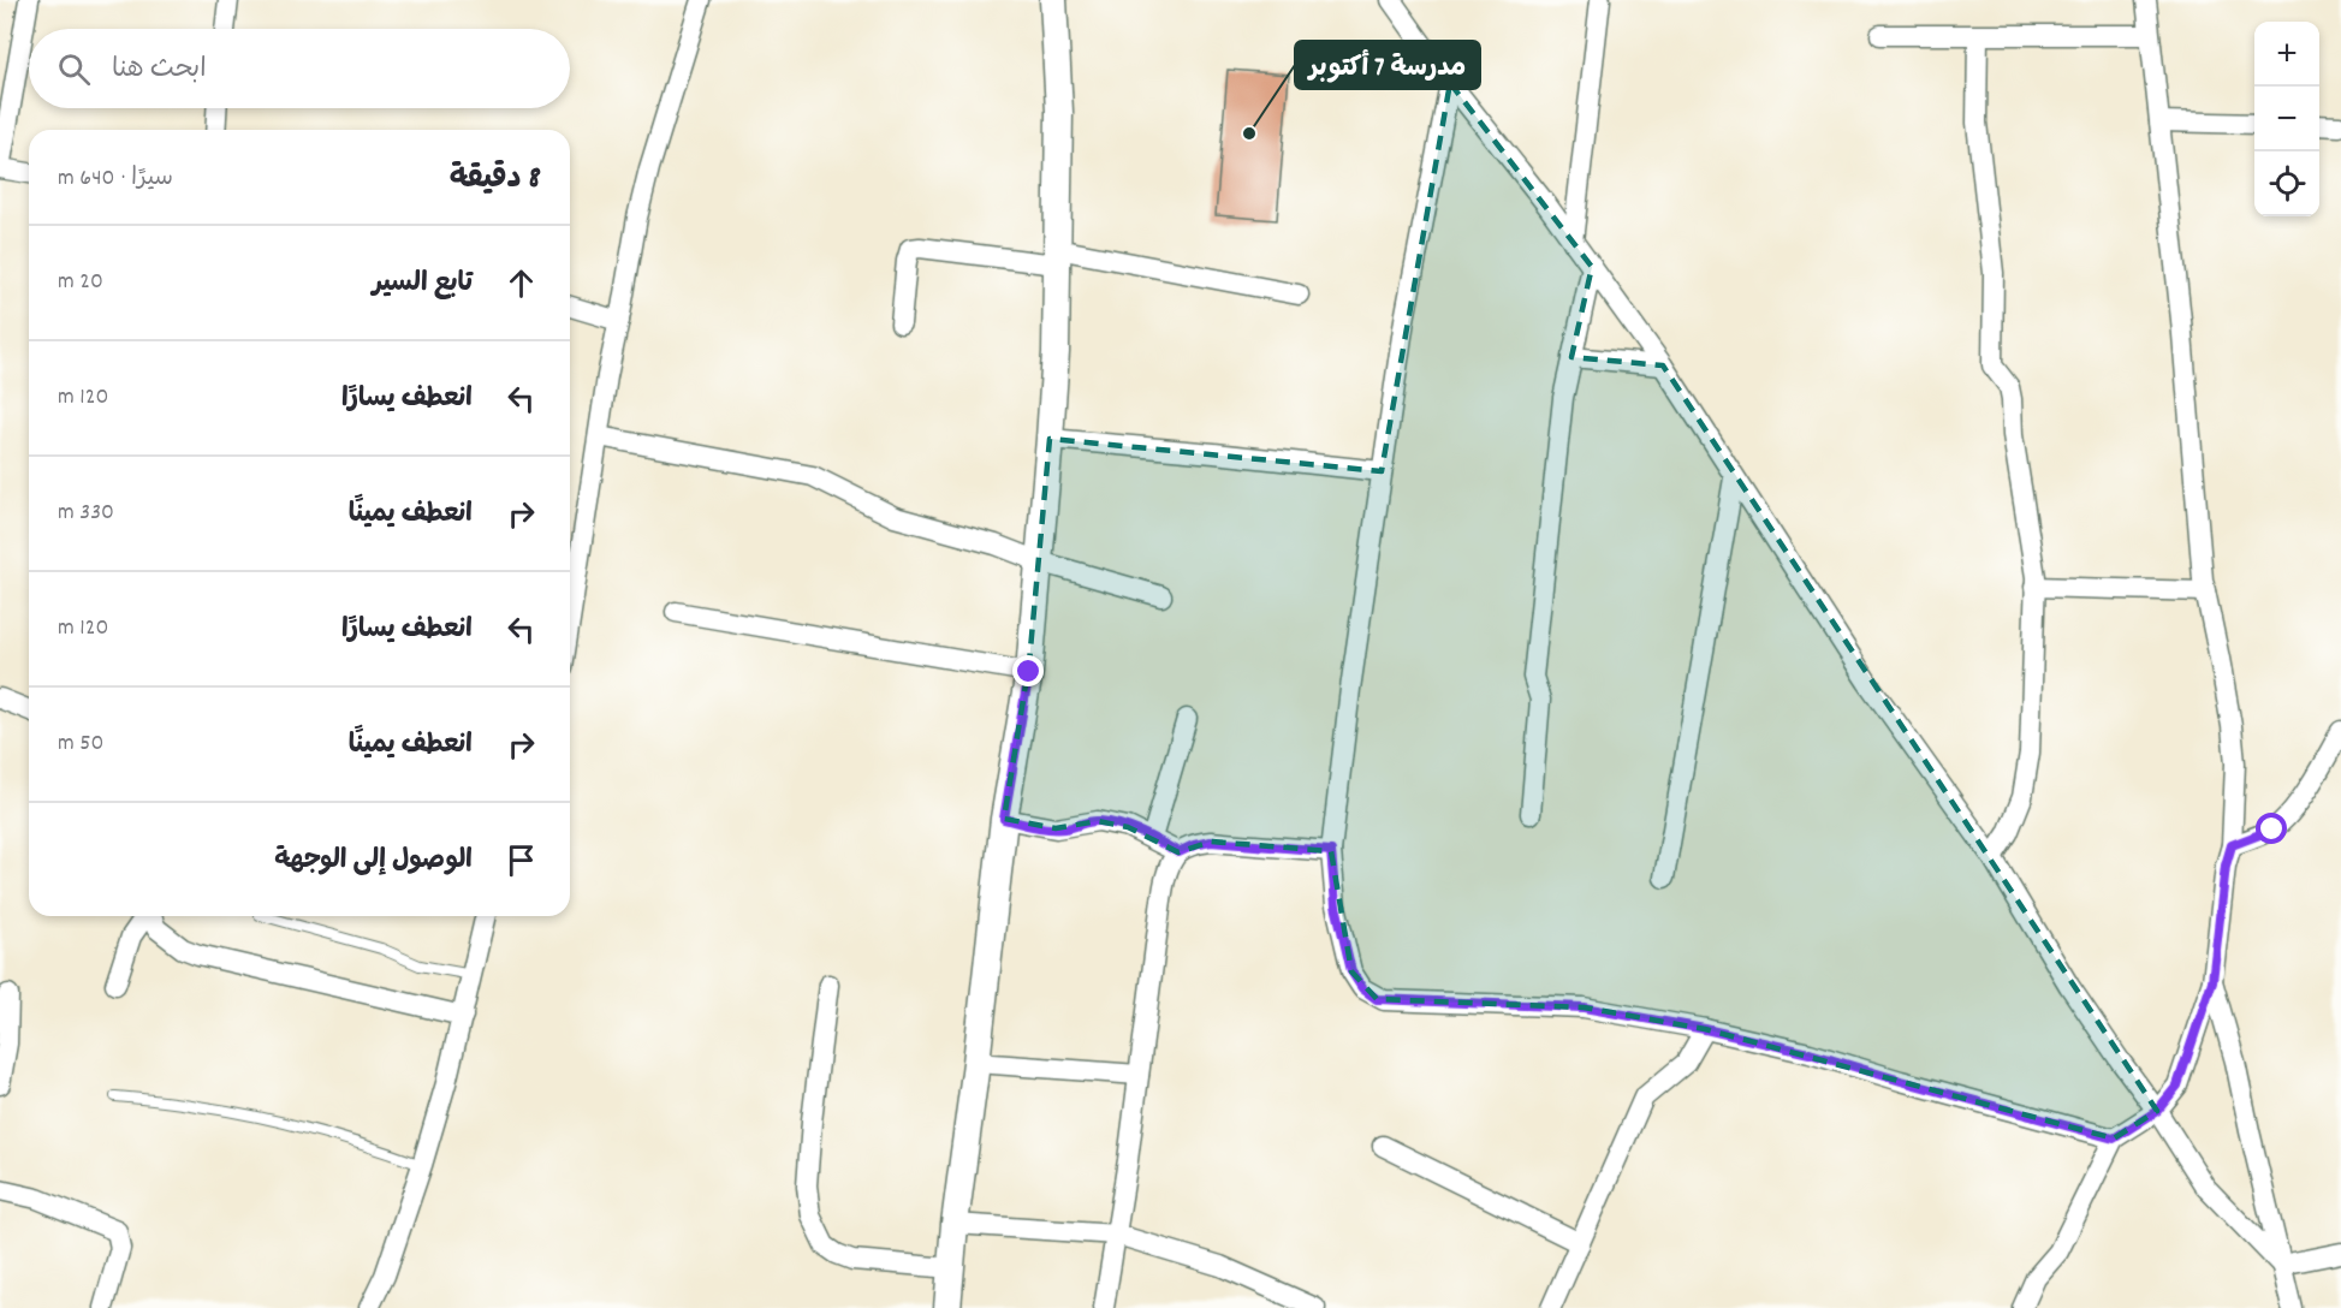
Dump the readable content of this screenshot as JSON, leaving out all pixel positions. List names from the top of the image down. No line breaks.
{"places":["مدرسة 7 أكتوبر"],"page":{"map_buttons":["+","−"],"search":"ابحث هنا","heading":["8 دقيقة","سيرًا · 640 m"],"list":[["تابع السير","20 m"],["انعطف يسارًا","120 m"],["انعطف يمينًا","330 m"],["انعطف يسارًا","120 m"],["انعطف يمينًا","50 m"],"الوصول إلى الوجهة"]}}
